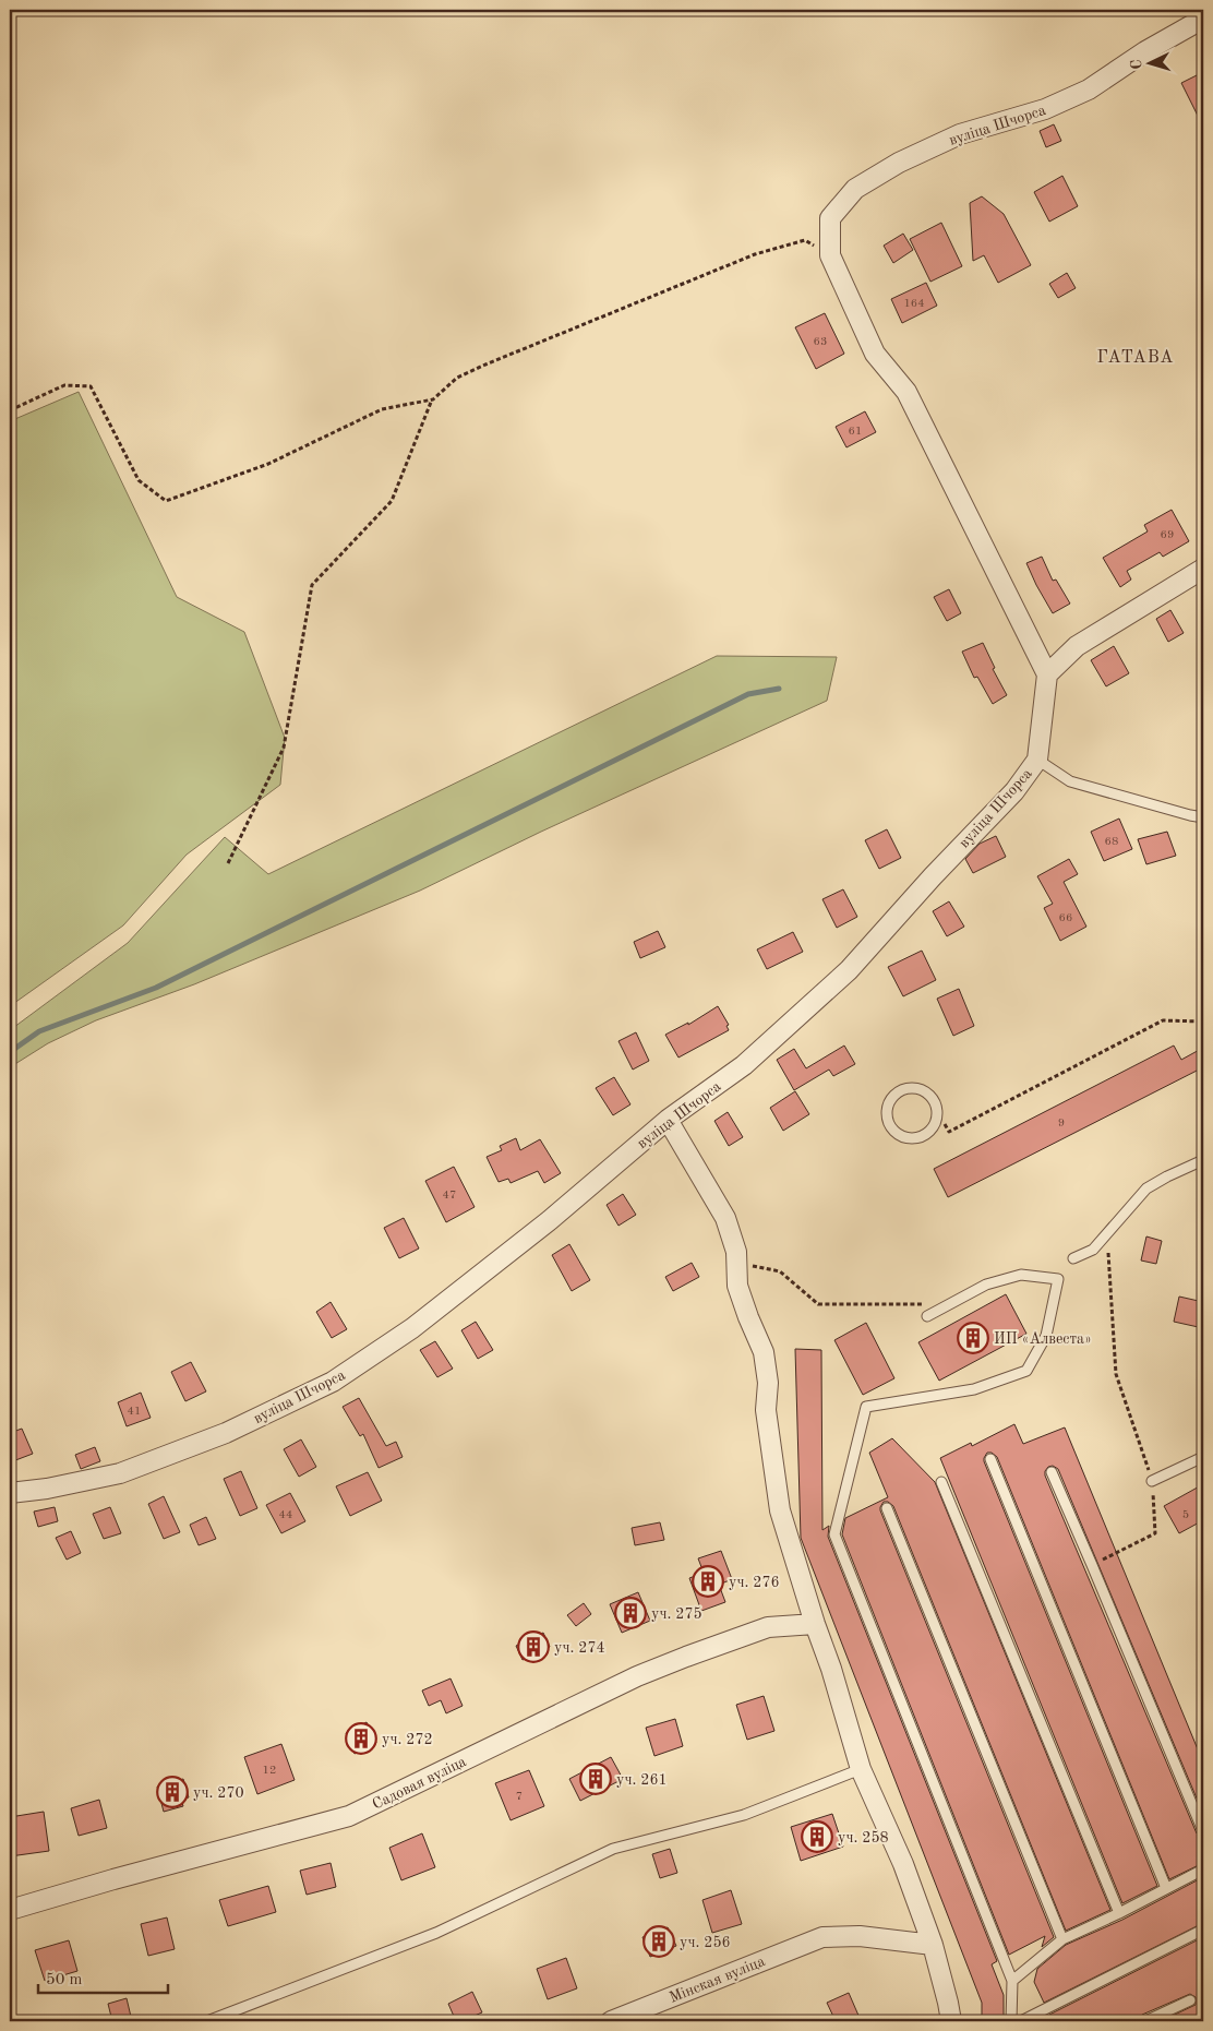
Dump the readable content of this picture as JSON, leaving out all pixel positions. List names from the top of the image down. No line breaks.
{"streets":{"street":["вуліца Шчорса","Садовая вуліца","Мінская вуліца"]},"districts":["ГАТАВА"],"places":{"building":["ИП «Алвеста»","уч. 276","уч. 275","уч. 274","уч. 272","уч. 261","уч. 270","уч. 258","уч. 256"]},"house_numbers":["164","63","61","69","68","66","9","47","41","44","5","12","7"],"scale_bar":"50 m","north":"left"}
